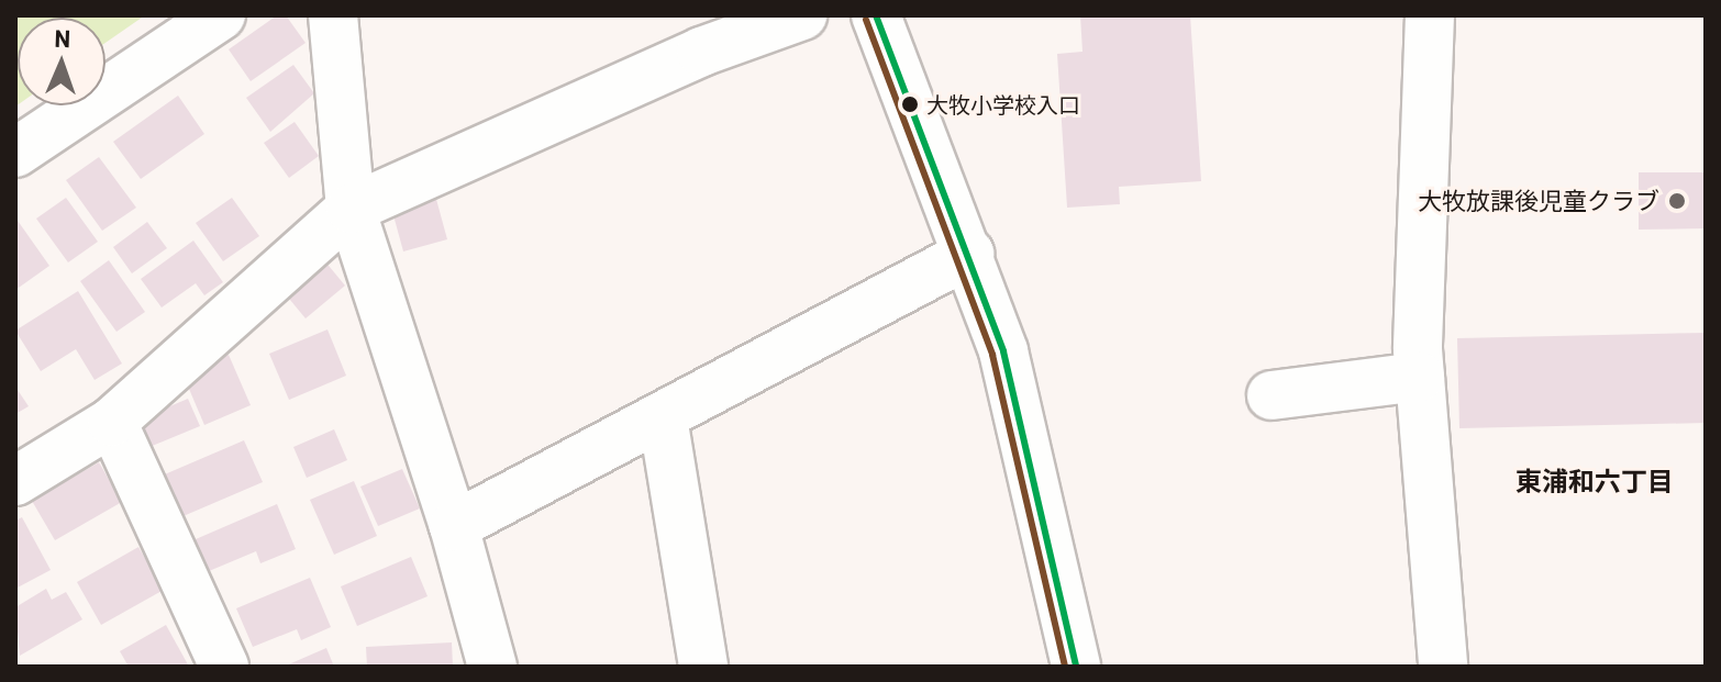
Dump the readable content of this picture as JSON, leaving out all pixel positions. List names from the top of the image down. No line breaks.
{"districts":["東浦和六丁目"],"places":["大牧小学校入口","大牧放課後児童クラブ"],"north":"top"}
